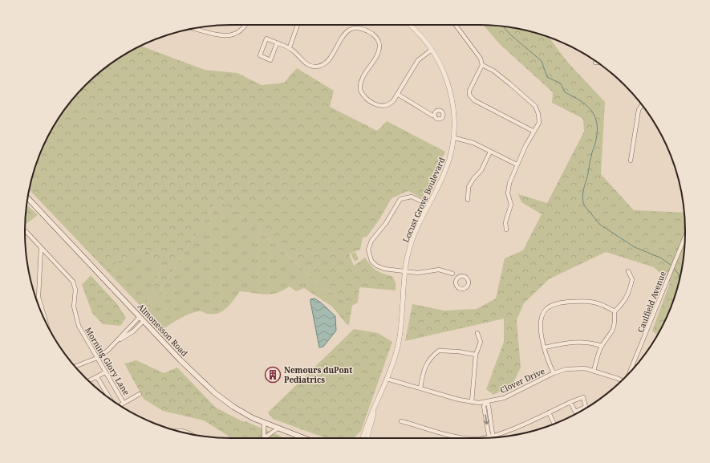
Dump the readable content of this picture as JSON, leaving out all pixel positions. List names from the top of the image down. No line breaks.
{"streets":{"main road":["Almonesson Road"],"street":["Locust Grove Boulevard","Caulfield Avenue","Morning Glory Lane","Clover Drive"]},"crossings":[["Locust Grove Boulevard","Clover Drive"]],"places":{"building":["Nemours duPont Pediatrics"]}}
